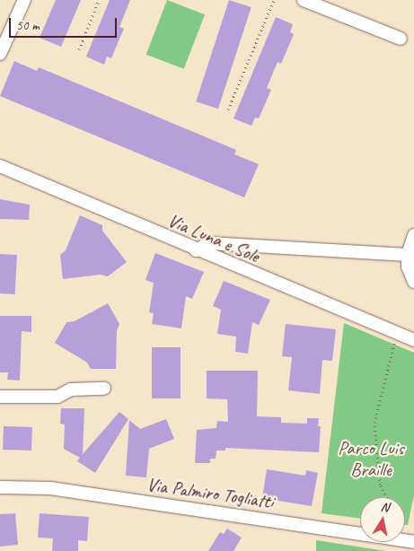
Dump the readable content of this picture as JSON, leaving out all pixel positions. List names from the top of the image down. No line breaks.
{"streets":{"street":["Via Luna e Sole","Via Palmiro Togliatti"]},"parks":["Parco Luis Braille"],"scale_bar":"50 m","north":"top"}
